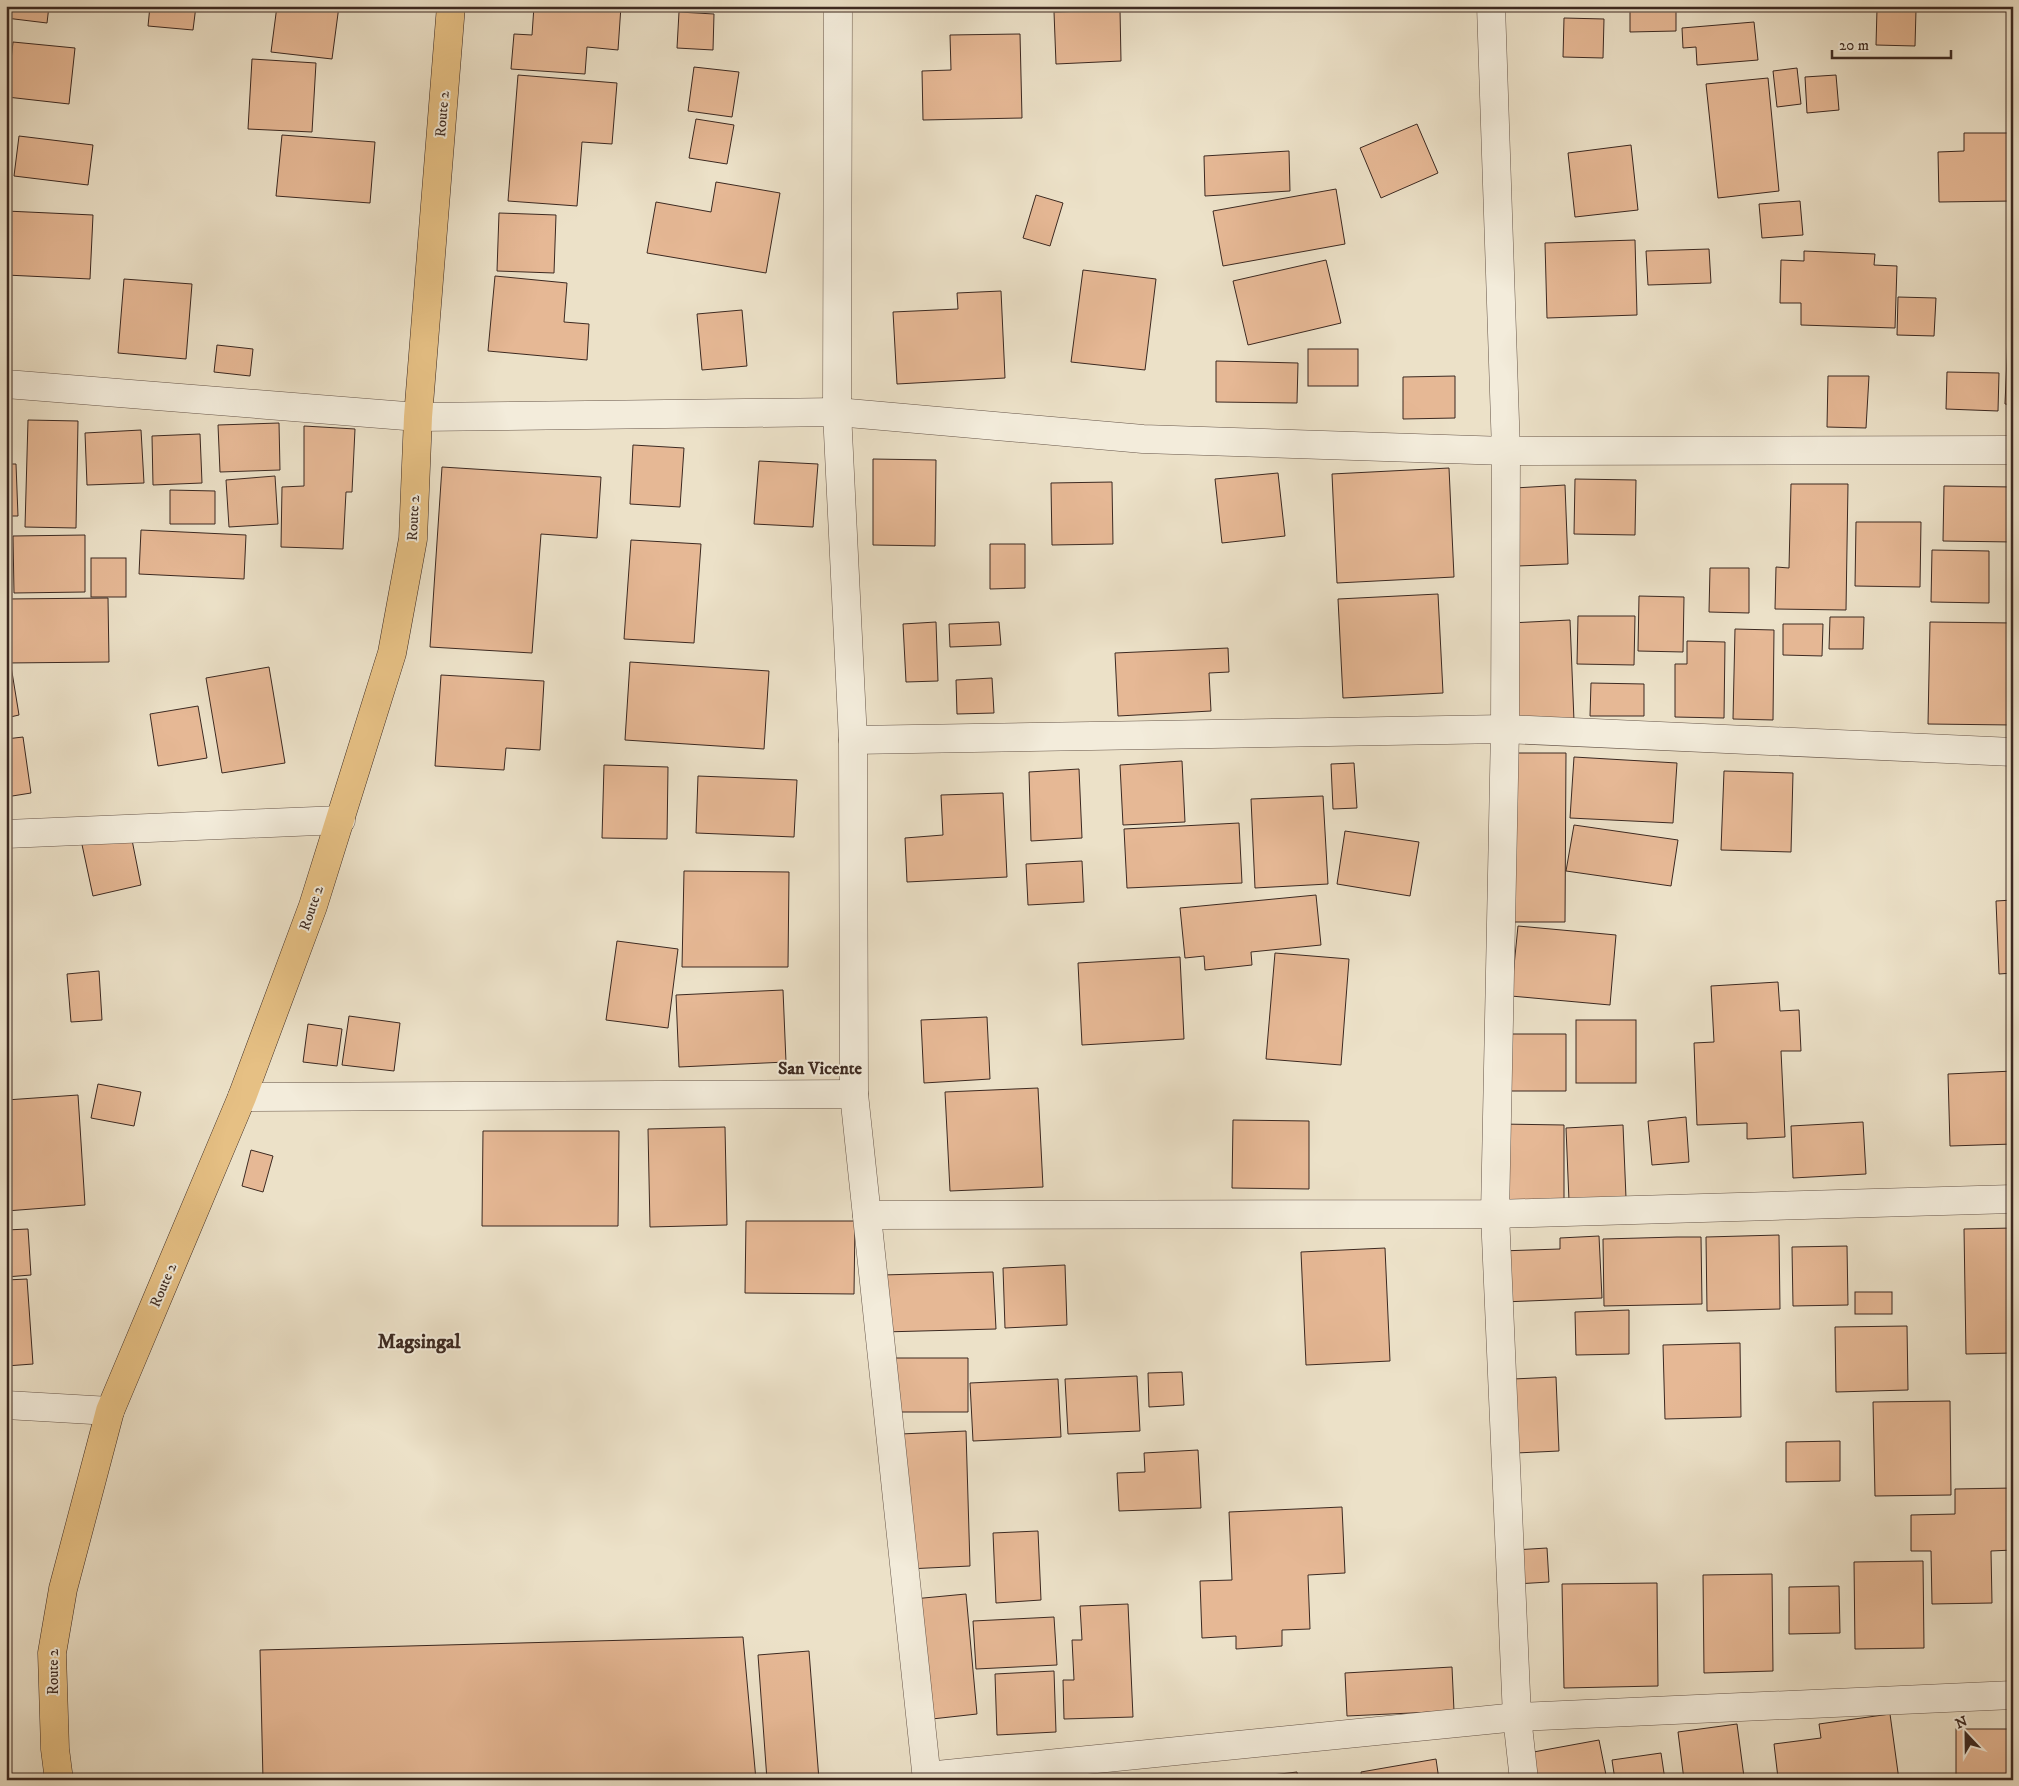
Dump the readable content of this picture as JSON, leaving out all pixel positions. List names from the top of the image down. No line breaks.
{"streets":{"highway":["Route 2"]},"districts":["San Vicente","Magsingal"],"scale_bar":"20 m","north":"top"}
